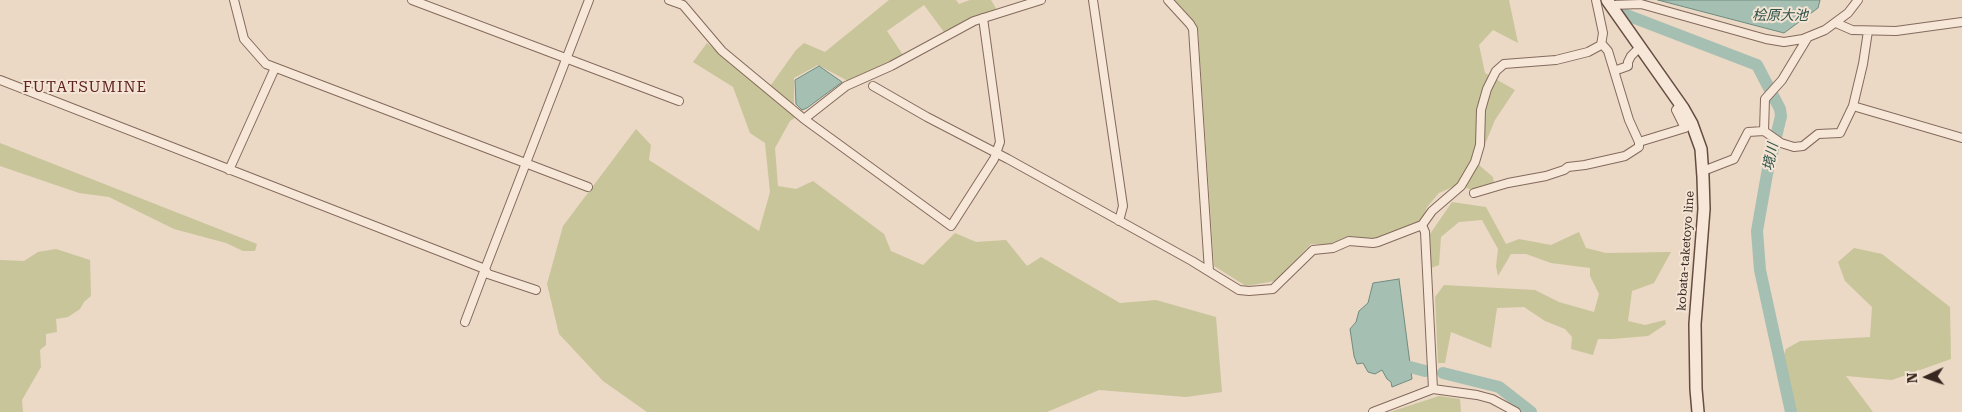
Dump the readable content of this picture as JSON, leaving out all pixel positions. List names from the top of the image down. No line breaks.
{"streets":{"main road":["kobata-taketoyo line"]},"districts":["FUTATSUMINE"],"water":["桧原大池","境川"],"north":"left"}
